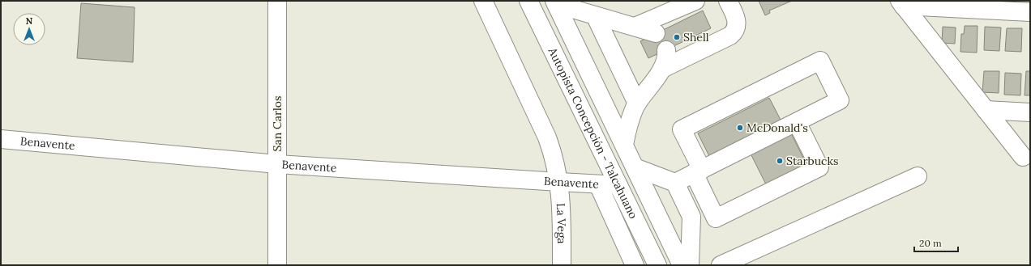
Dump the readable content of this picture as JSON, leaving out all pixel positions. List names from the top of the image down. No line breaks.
{"streets":{"street":["San Carlos","Autopista Concepción - Talcahuano","Benavente","La Vega"]},"crossings":[["San Carlos","Benavente"],["Autopista Concepción - Talcahuano","Benavente"],["Benavente","La Vega"]],"places":["Shell","McDonald's","Starbucks"],"scale_bar":"20 m","north":"top"}
